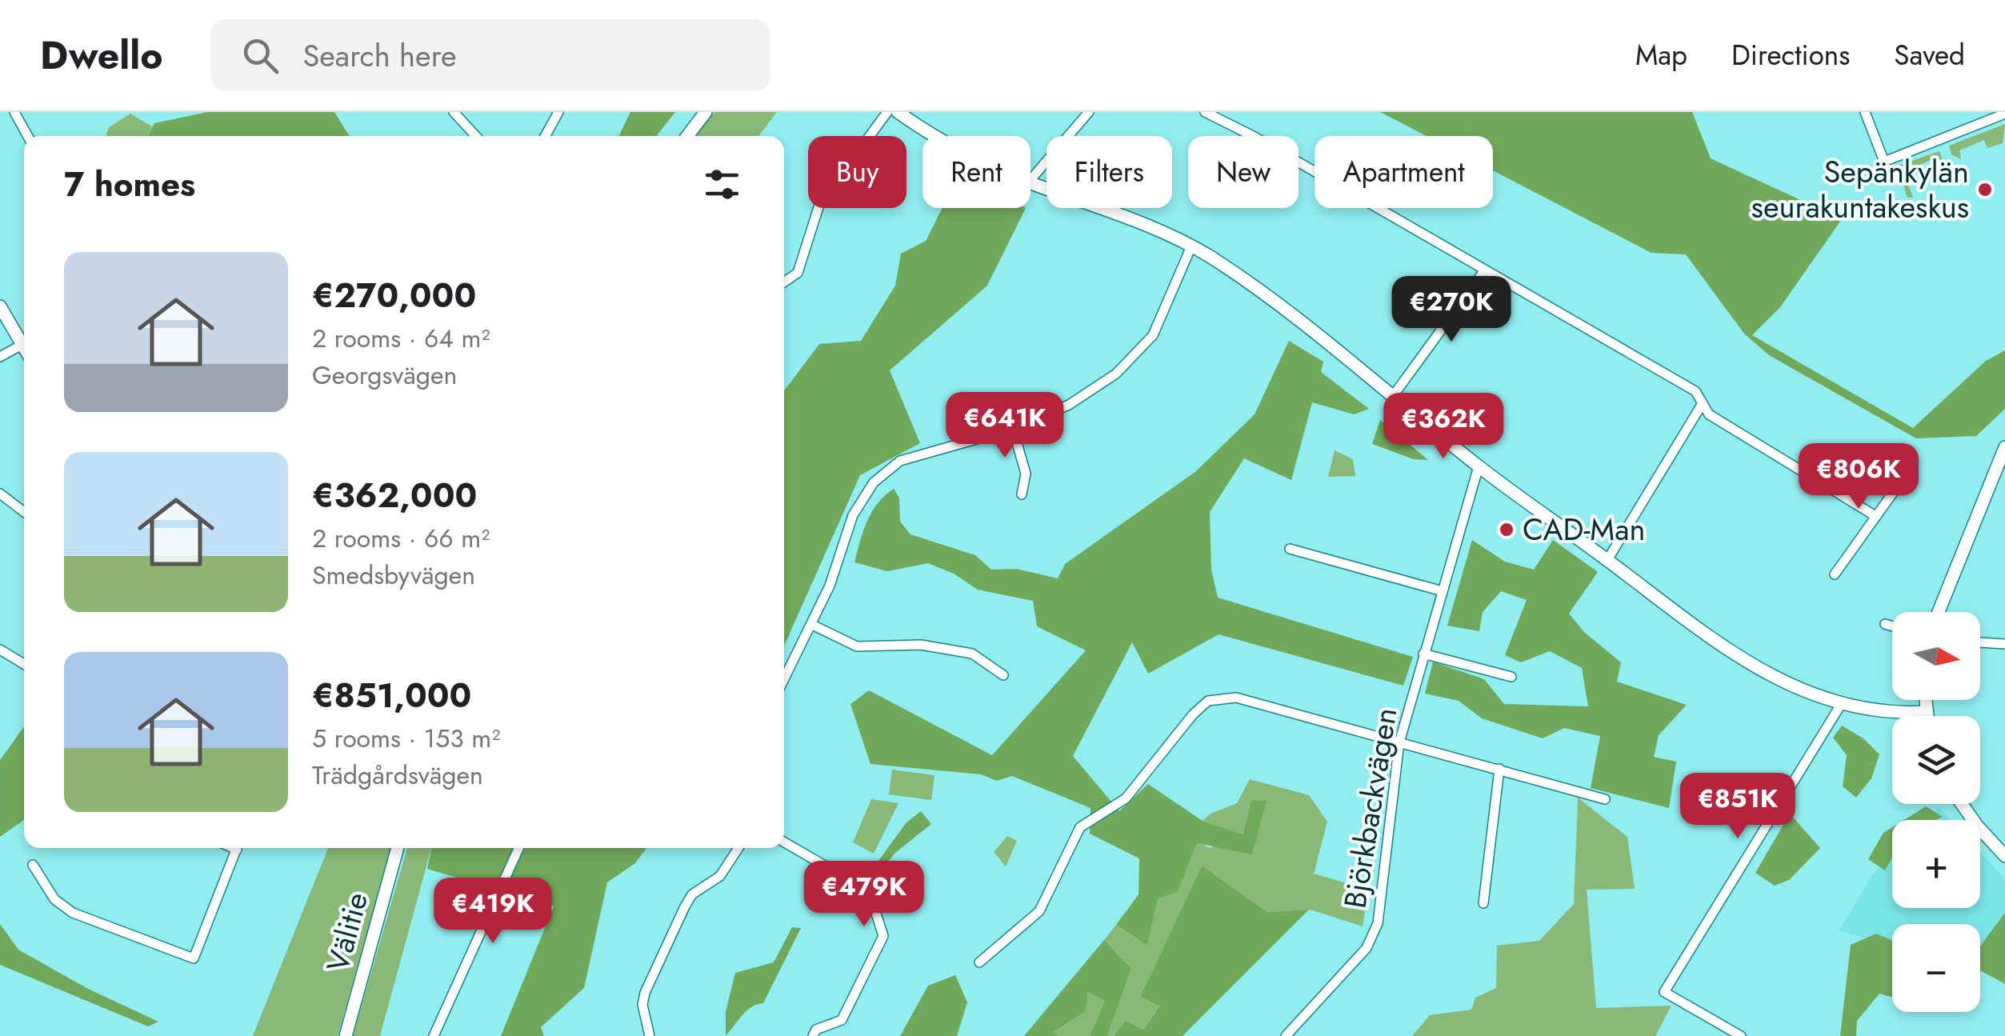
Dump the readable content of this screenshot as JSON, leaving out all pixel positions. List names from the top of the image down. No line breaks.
{"streets":{"main road":["Välitie"],"street":["Björkbackvägen"]},"places":["Sepänkylän seurakuntakeskus","CAD-Man"],"north":"right","page":{"header":"Dwello","search":"Search here","nav":["Map","Directions","Saved"],"chip":["Buy","Rent","Filters","New","Apartment"],"heading":"7 homes","list":[{"name":"€270,000","note":"2 rooms · 64 m² · Georgsvägen"},{"name":"€362,000","note":"2 rooms · 66 m² · Smedsbyvägen"},{"name":"€851,000","note":"5 rooms · 153 m² · Trädgårdsvägen"}],"price":["€270K","€641K","€362K","€806K","€851K","€479K","€419K"],"map_buttons":["+","−"]}}
